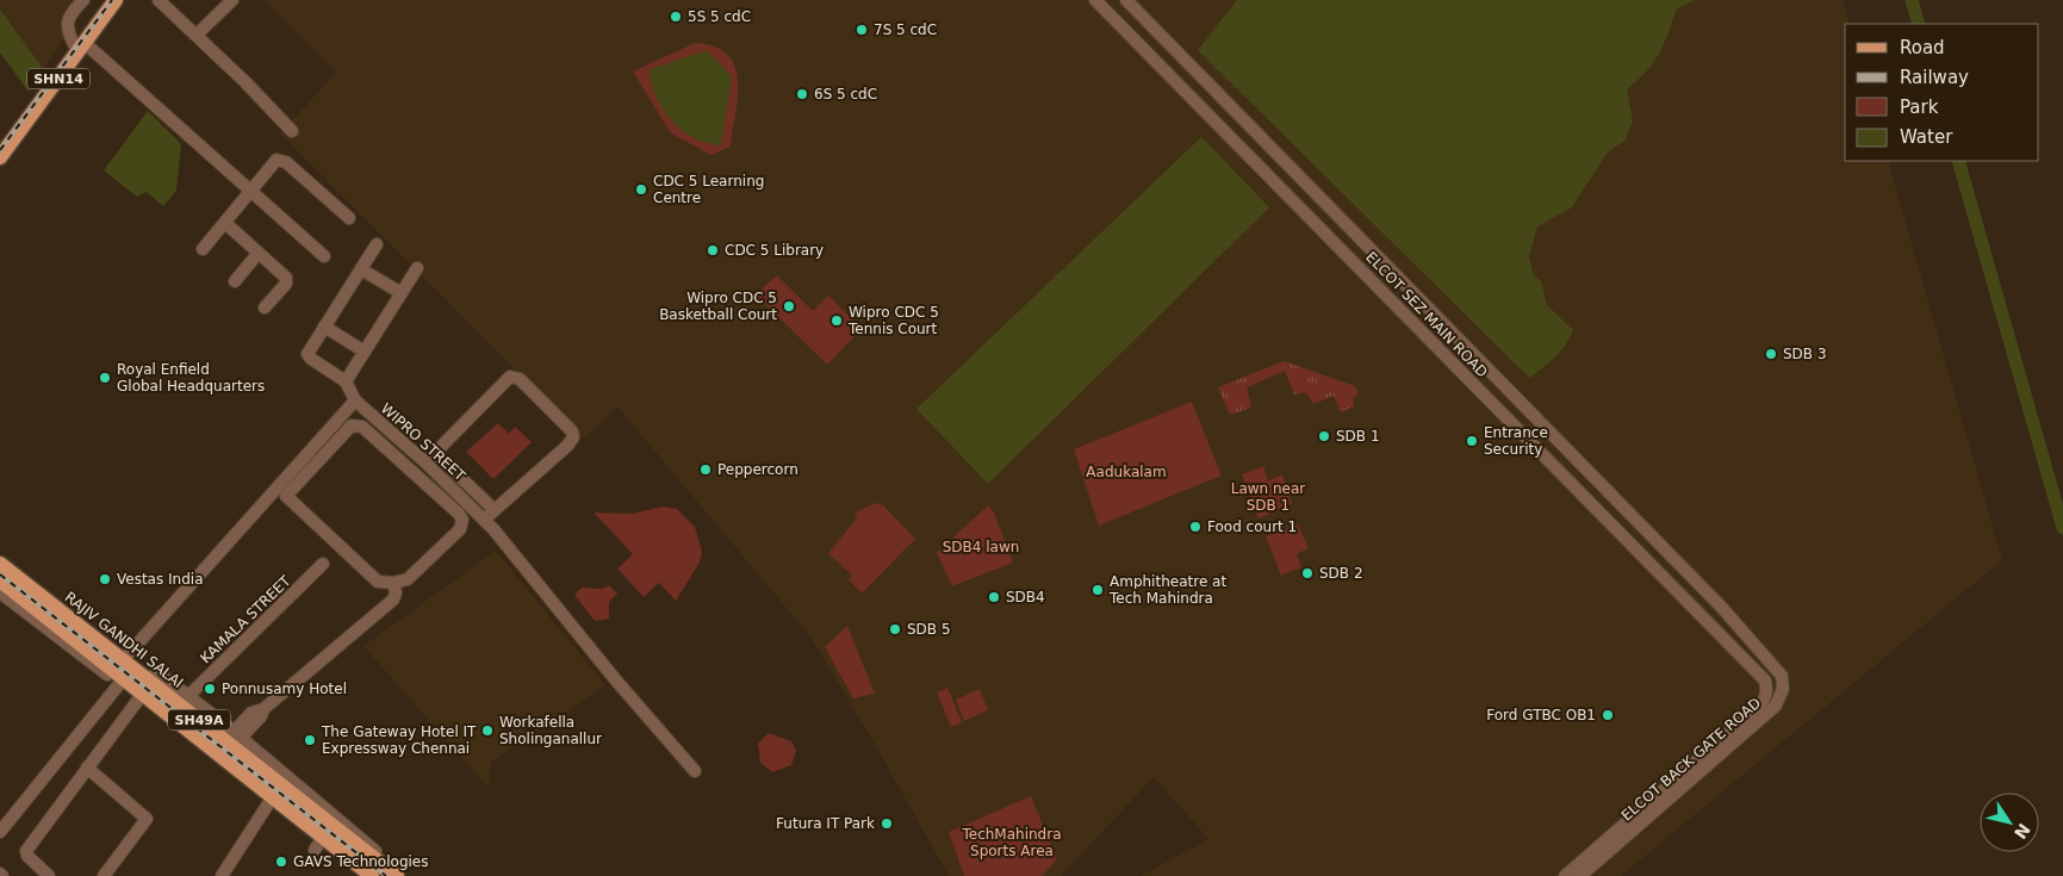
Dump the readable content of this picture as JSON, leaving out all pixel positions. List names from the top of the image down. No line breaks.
{"streets":{"main road":["SHN14","RAJIV GANDHI SALAI","SH49A"],"street":["ELCOT SEZ MAIN ROAD","WIPRO STREET","KAMALA STREET","ELCOT BACK GATE ROAD"]},"crossings":[["ELCOT SEZ MAIN ROAD","ELCOT BACK GATE ROAD"]],"parks":["Aadukalam","Lawn near SDB 1","SDB4 lawn","TechMahindra Sports Area"],"places":["5S 5 cdC","7S 5 cdC","6S 5 cdC","CDC 5 Learning Centre","CDC 5 Library","Wipro CDC 5 Basketball Court","Wipro CDC 5 Tennis Court","SDB 3","Royal Enfield Global Headquarters","SDB 1","Entrance Security","Peppercorn","Food court 1","SDB 2","Vestas India","Amphitheatre at Tech Mahindra","SDB4","SDB 5","Ponnusamy Hotel","Ford GTBC OB1","Workafella Sholinganallur","The Gateway Hotel IT Expressway Chennai","Futura IT Park","GAVS Technologies"],"legend":["Road","Railway","Park","Water"],"north":"bottom right"}
